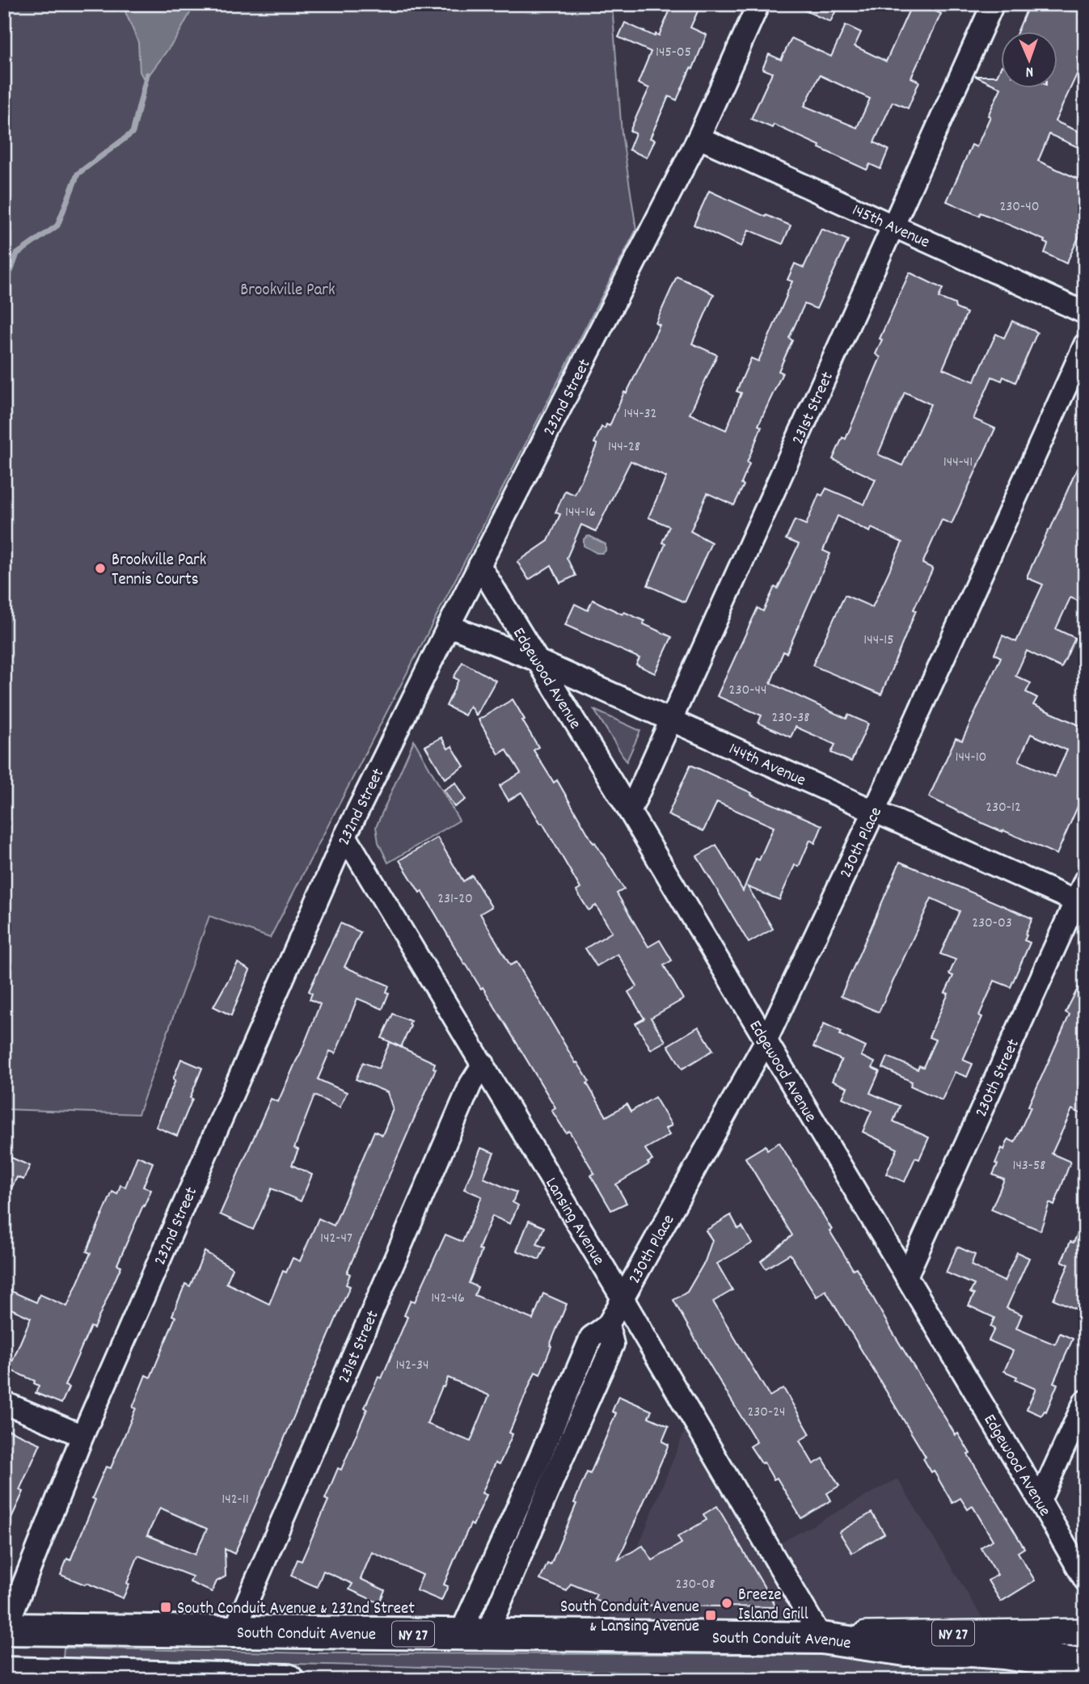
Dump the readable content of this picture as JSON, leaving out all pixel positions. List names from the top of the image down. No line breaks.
{"streets":{"highway":["South Conduit Avenue","NY 27"],"street":["145th Avenue","232nd Street","231st Street","Edgewood Avenue","144th Avenue","230th Place","230th Street","Lansing Avenue"]},"crossings":[["145th Avenue","232nd Street"],["145th Avenue","231st Street"],["232nd Street","Edgewood Avenue"],["232nd Street","144th Avenue"],["232nd Street","Lansing Avenue"],["232nd Street","South Conduit Avenue"],["231st Street","Edgewood Avenue"],["231st Street","144th Avenue"],["231st Street","Lansing Avenue"],["231st Street","South Conduit Avenue"],["Edgewood Avenue","144th Avenue"],["Edgewood Avenue","230th Place"],["Edgewood Avenue","230th Street"],["144th Avenue","230th Place"],["144th Avenue","230th Street"],["230th Place","Lansing Avenue"],["230th Place","South Conduit Avenue"],["Lansing Avenue","South Conduit Avenue"]],"parks":["Brookville Park"],"places":{"other":["Brookville Park Tennis Courts","Breeze Island Grill"],"transit":["South Conduit Avenue & 232nd Street","South Conduit Avenue & Lansing Avenue"]},"house_numbers":["145-05","230-40","144-32","144-28","144-41","144-16","144-15","230-44","230-38","144-10","230-12","231-20","230-03","143-58","142-47","142-46","142-34","230-24","142-11","230-08"],"north":"bottom"}
